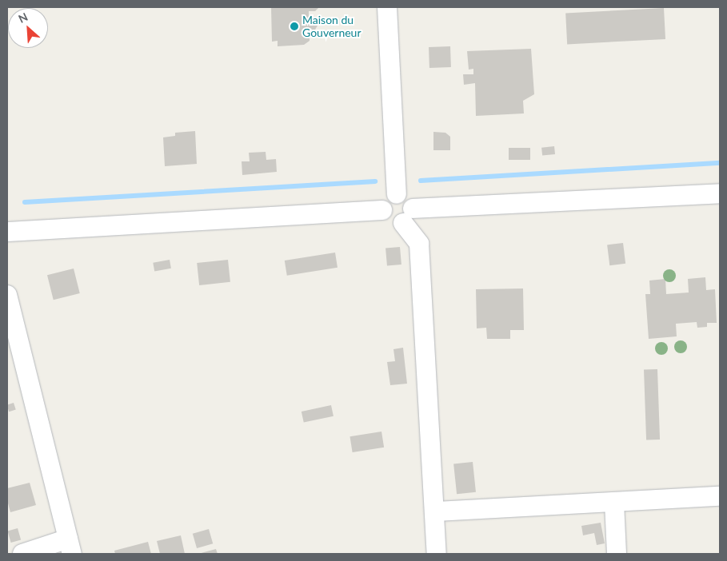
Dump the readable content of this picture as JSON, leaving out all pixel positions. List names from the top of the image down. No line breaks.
{"places":["Maison du Gouverneur"],"north":"top left"}
